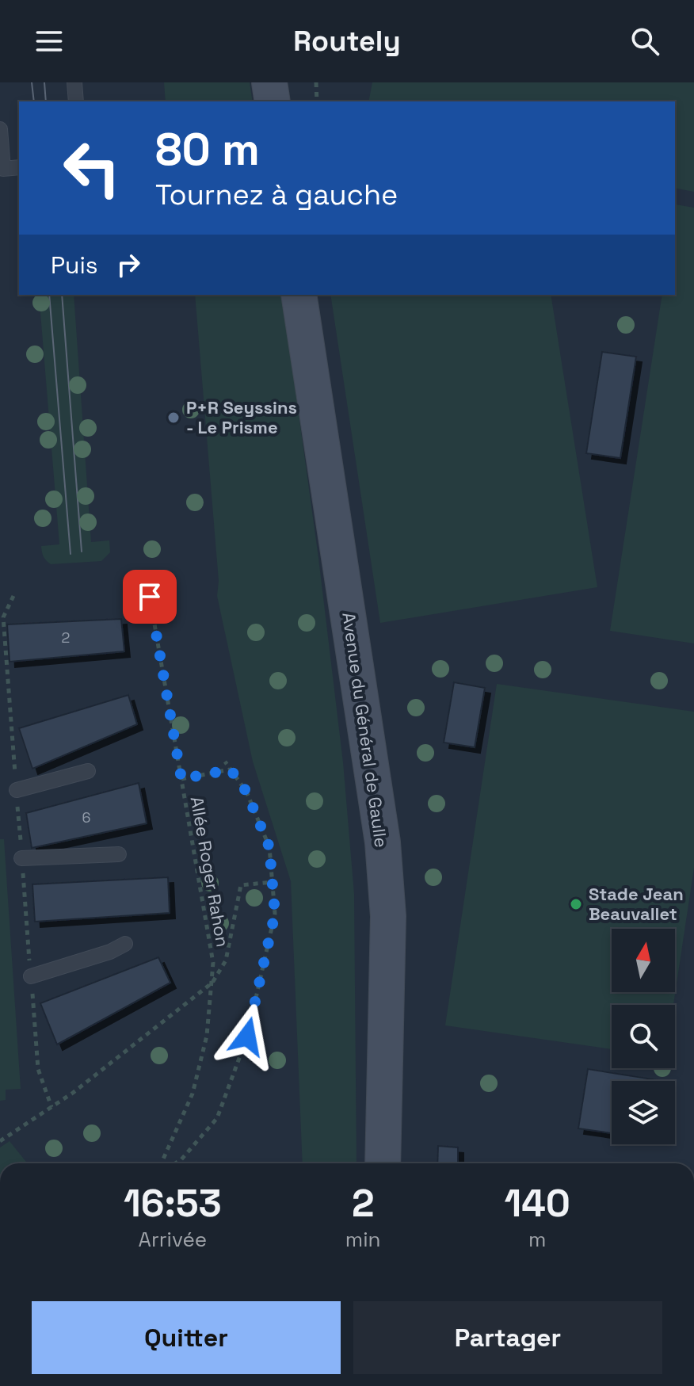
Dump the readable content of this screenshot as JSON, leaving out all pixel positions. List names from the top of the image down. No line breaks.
{"streets":{"main road":["Avenue du Général de Gaulle"],"path":["Allée Roger Rahon"]},"places":["P+R Seyssins - Le Prisme","Stade Jean Beauvallet"],"house_numbers":["2","6"],"north":"top","page":{"header":"Routely","turn":["80 m","Tournez à gauche"],"then":"Puis","eta":["16:53","Arrivée","2","min","140","m"],"buttons":["Quitter","Partager"]}}
